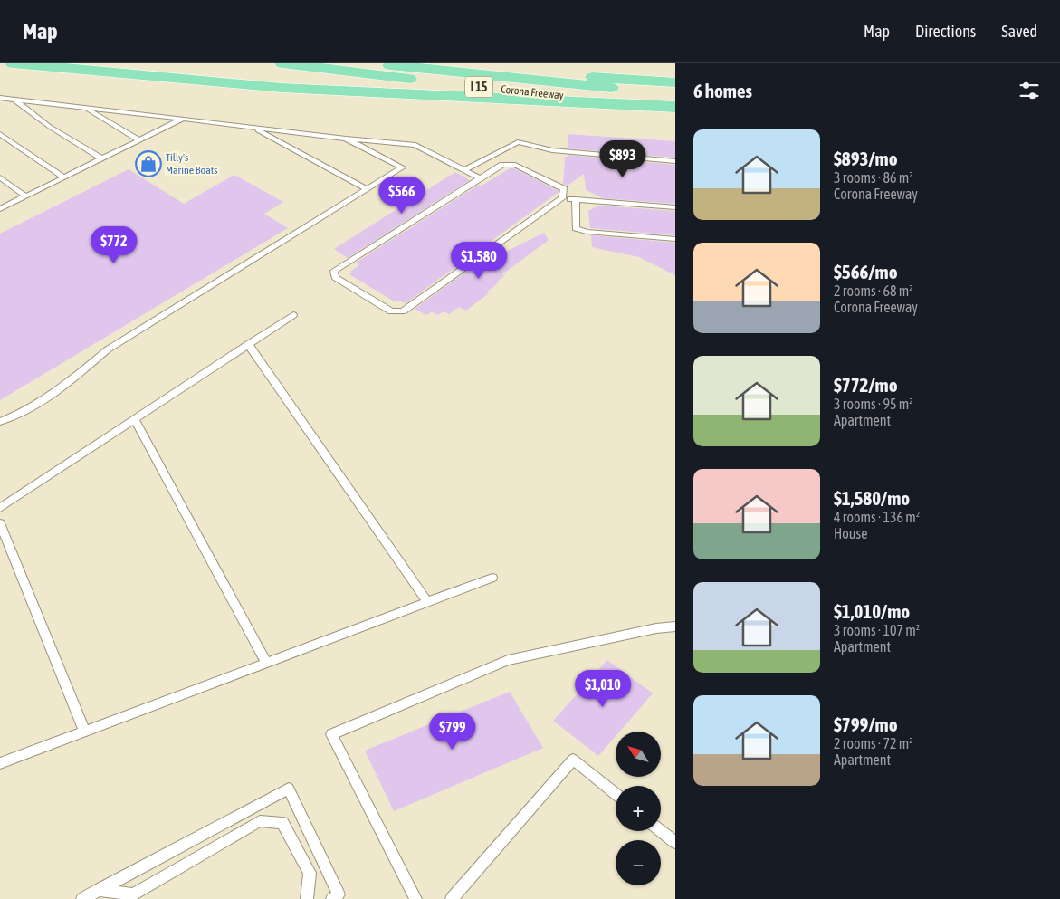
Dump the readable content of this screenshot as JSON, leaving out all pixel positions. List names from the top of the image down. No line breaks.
{"streets":{"highway":["I 15","Corona Freeway"]},"places":{"shop":["Tilly's Marine Boats"]},"north":"top left","page":{"header":"Map","nav":["Map","Directions","Saved"],"heading":"6 homes","list":[{"name":"$893/mo","note":"3 rooms · 86 m² · Corona Freeway"},{"name":"$566/mo","note":"2 rooms · 68 m² · Corona Freeway"},{"name":"$772/mo","note":"3 rooms · 95 m² · Apartment"},{"name":"$1,580/mo","note":"4 rooms · 136 m² · House"},{"name":"$1,010/mo","note":"3 rooms · 107 m² · Apartment"},{"name":"$799/mo","note":"2 rooms · 72 m² · Apartment"}],"price":["$893","$566","$772","$1,580","$1,010","$799"],"map_buttons":["+","−"]}}
